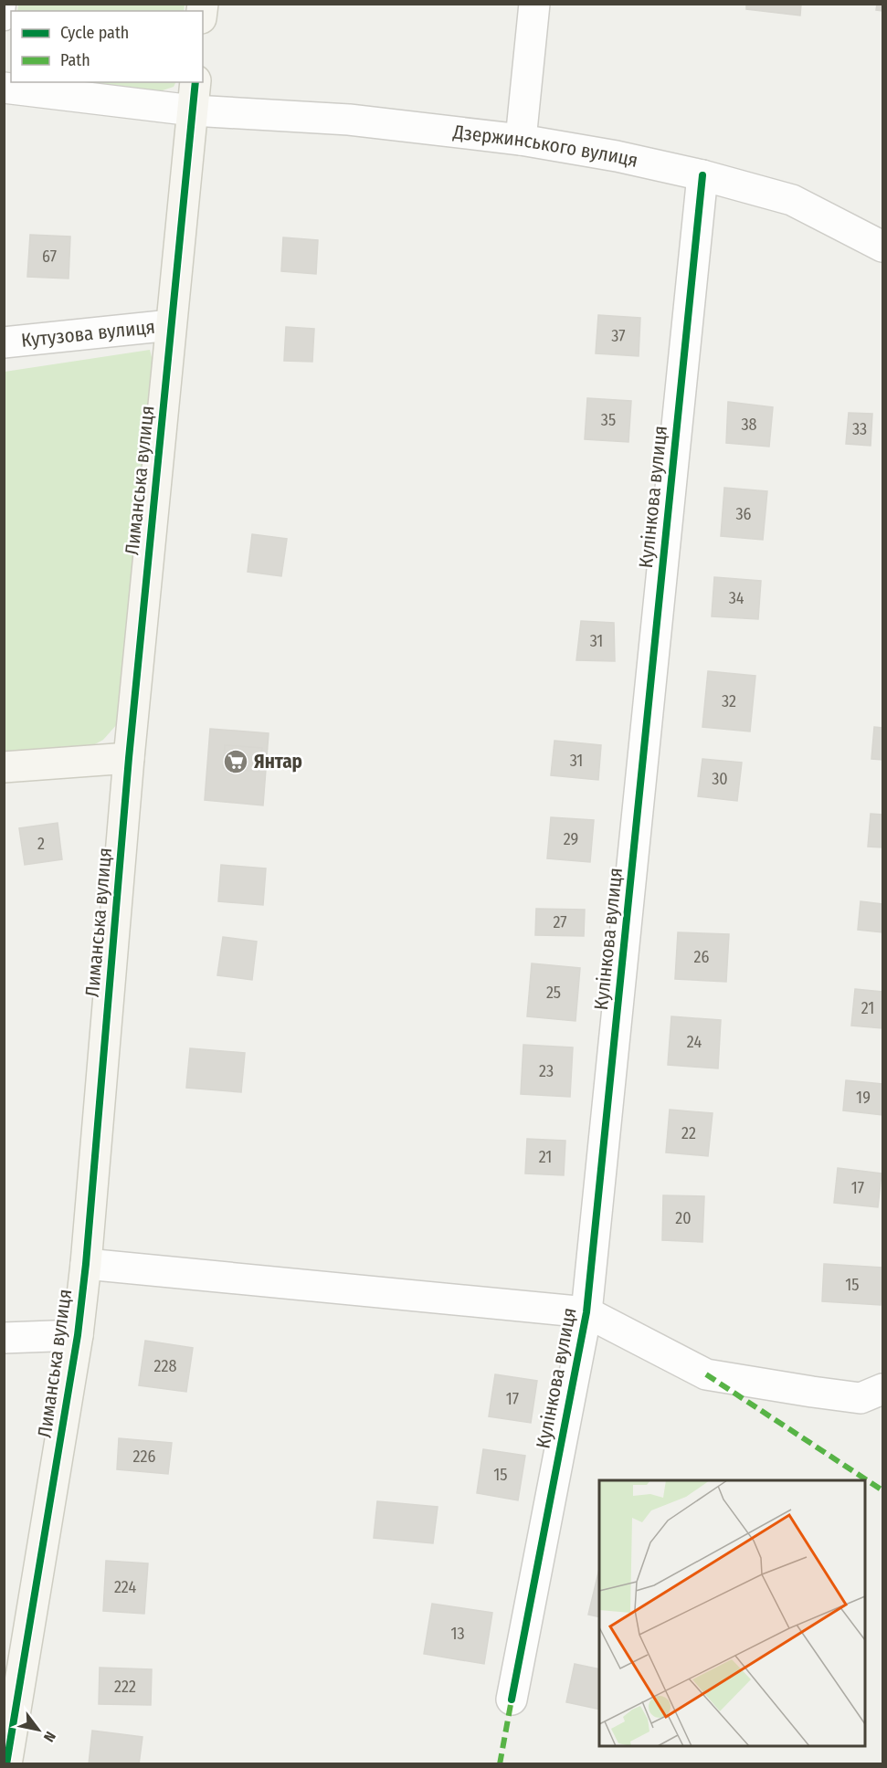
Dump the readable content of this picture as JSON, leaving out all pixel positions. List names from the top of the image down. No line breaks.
{"streets":{"street":["Дзержинського вулиця","Кутузова вулиця","Лиманська вулиця","Кулінкова вулиця"]},"crossings":[["Дзержинського вулиця","Лиманська вулиця"],["Дзержинського вулиця","Кулінкова вулиця"],["Кутузова вулиця","Лиманська вулиця"]],"places":{"supermarket":["Янтар"]},"house_numbers":["67","37","35","38","33","36","34","31","32","31","30","29","2","27","26","25","21","24","23","19","22","21","17","20","15","228","17","226","15","224","13","222"],"legend":["Cycle path","Path"],"north":"bottom right"}
